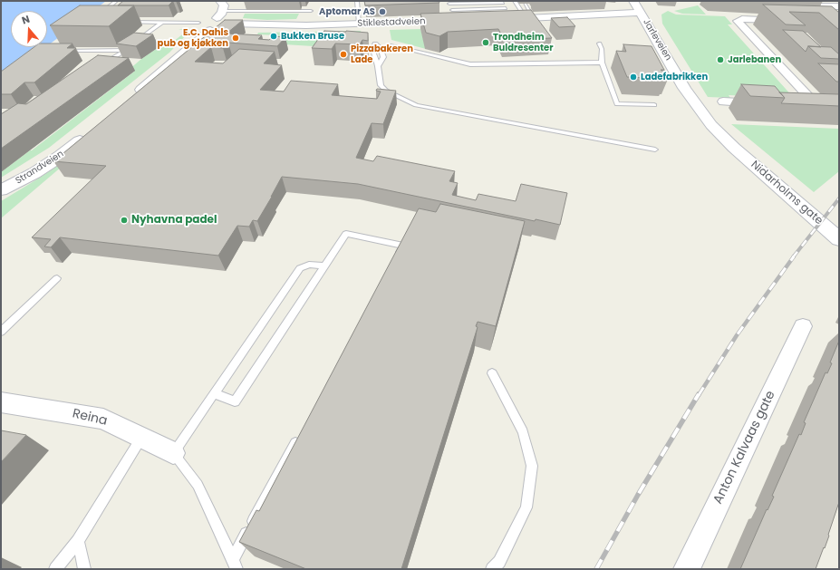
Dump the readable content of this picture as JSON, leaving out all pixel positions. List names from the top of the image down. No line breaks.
{"streets":{"main road":["Stiklestadveien","Jarleveien","Strandveien","Nidarholms gate"],"street":["Reina","Anton Kalvaas gate"]},"crossings":[["Jarleveien","Nidarholms gate"]],"places":["Aptomar AS","Bukken Bruse","E.C. Dahls pub og kjøkken","Trondheim Buldresenter","Pizzabakeren Lade","Jarlebanen","Ladefabrikken","Nyhavna padel"],"north":"top"}
